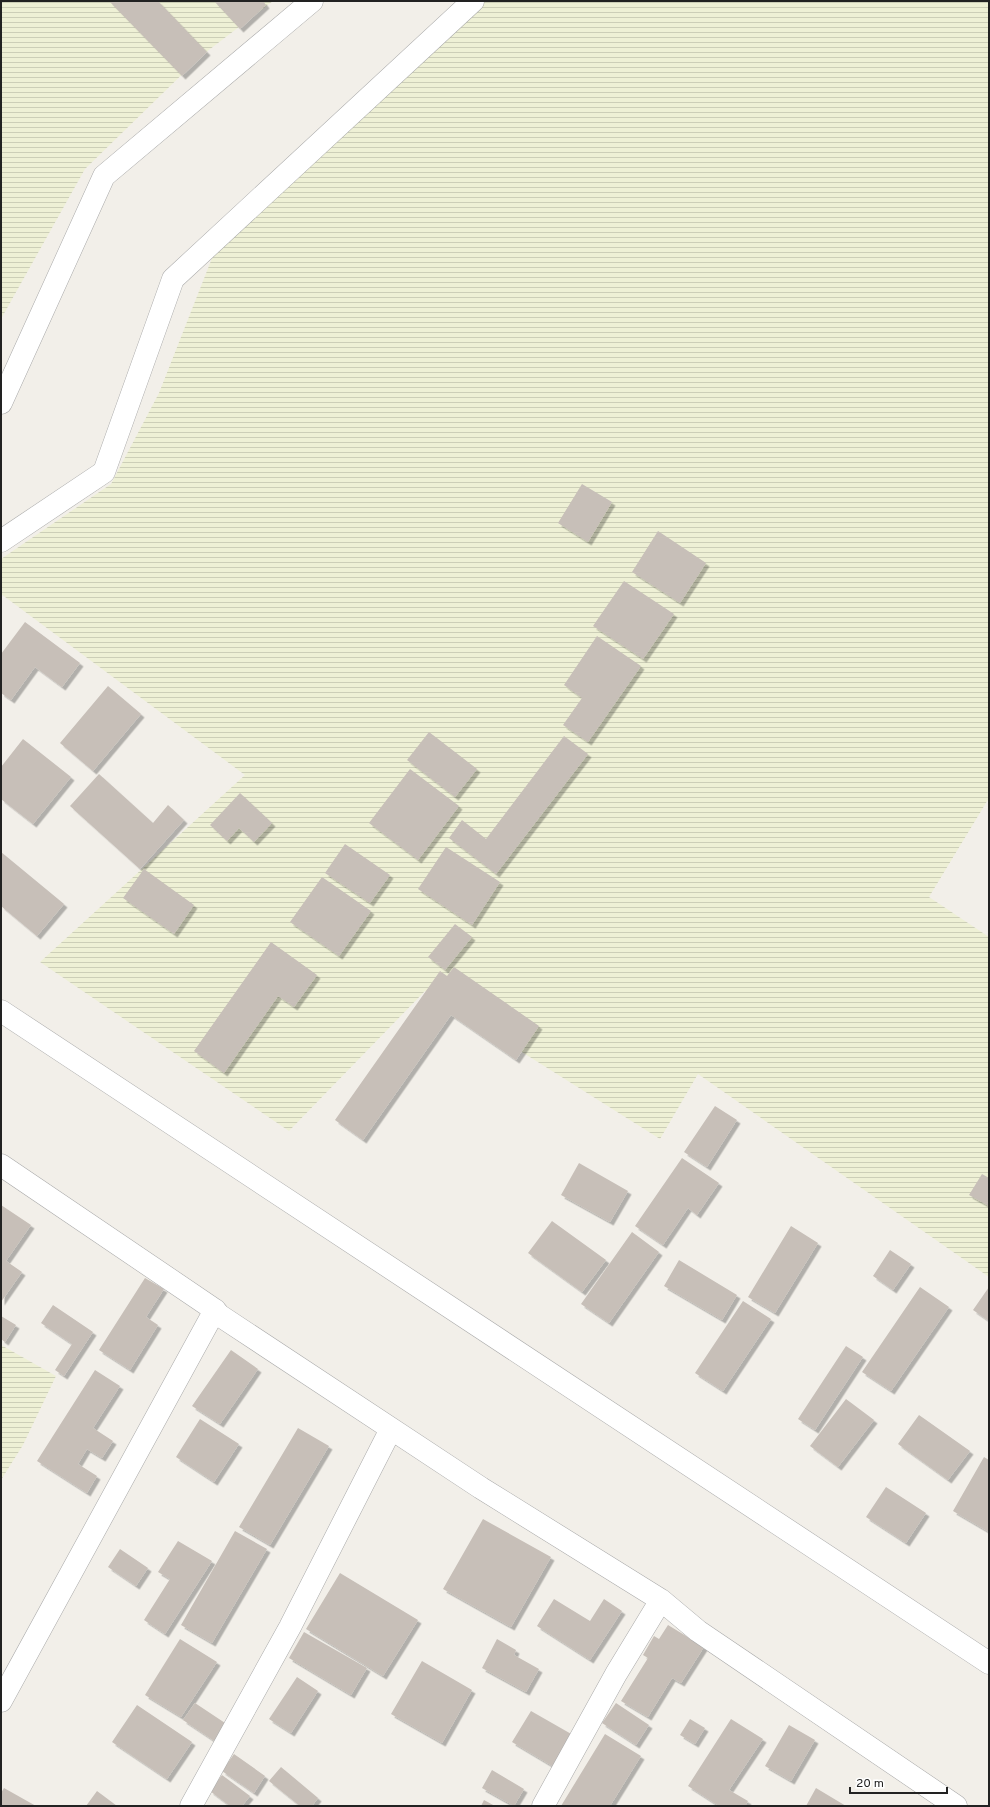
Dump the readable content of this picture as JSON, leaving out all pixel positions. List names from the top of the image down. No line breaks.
{"scale_bar":"20 m"}
